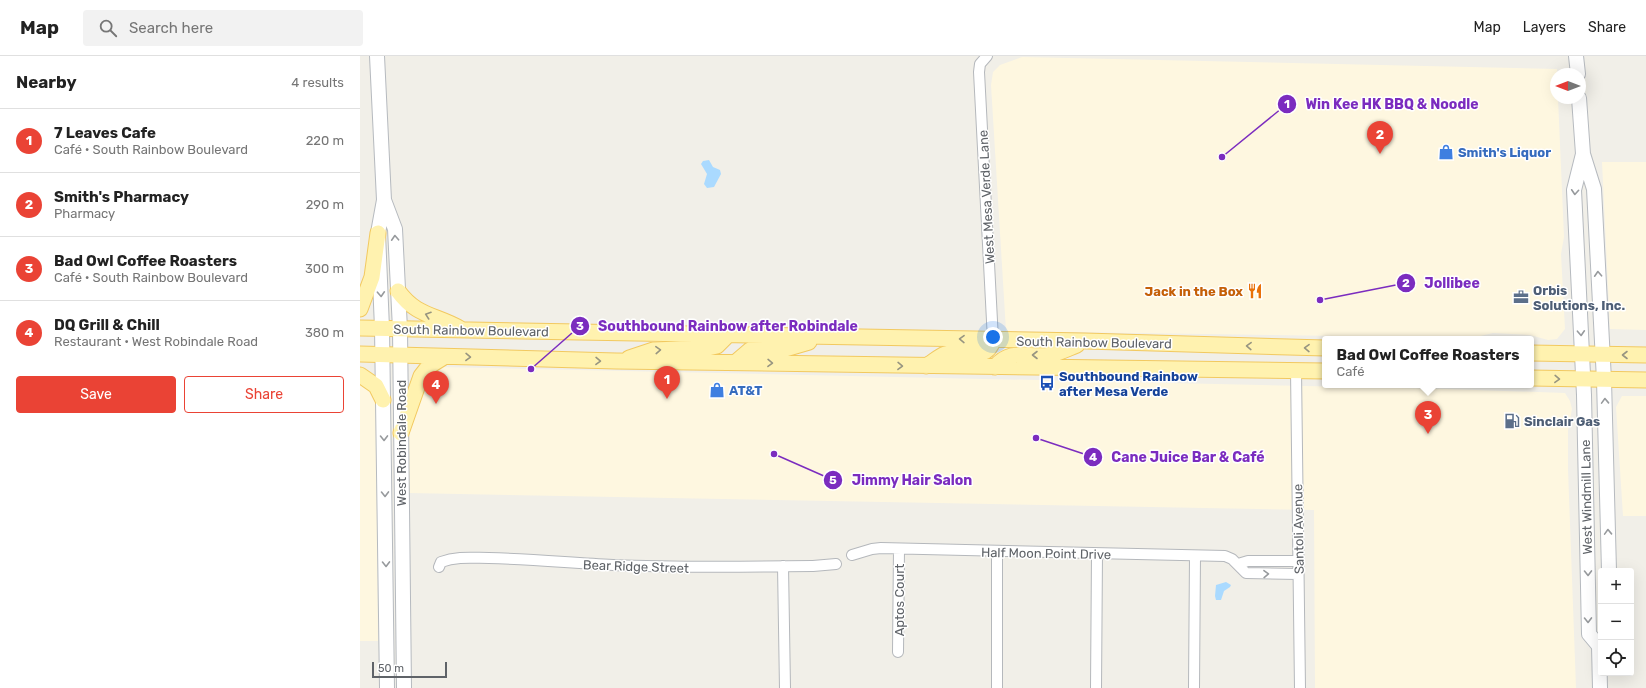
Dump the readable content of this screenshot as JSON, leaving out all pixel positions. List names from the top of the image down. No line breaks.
{"streets":{"main road":["South Rainbow Boulevard","West Robindale Road","West Windmill Lane"],"street":["West Mesa Verde Lane","Santoli Avenue","Half Moon Point Drive","Bear Ridge Street","Aptos Court"]},"crossings":[["West Mesa Verde Lane","South Rainbow Boulevard"],["South Rainbow Boulevard","West Robindale Road"],["South Rainbow Boulevard","Santoli Avenue"],["Santoli Avenue","Half Moon Point Drive"],["Half Moon Point Drive","Aptos Court"]],"places":{"shop":["Smith's Liquor","AT&T"],"other":["Win Kee HK BBQ & Noodle","Jollibee","Southbound Rainbow after Robindale","Cane Juice Bar & Café","Jimmy Hair Salon"],"restaurant":["Jack in the Box"],"office":["Orbis Solutions, Inc."],"bus stop":["Southbound Rainbow after Mesa Verde"],"fuel station":["Sinclair Gas"]},"scale_bar":"50 m","north":"left","page":{"header":"Map","search":"Search here","nav":["Map","Layers","Share"],"heading":["Nearby","4 results"],"list":[{"mark":"1","name":"7 Leaves Cafe","note":"Café · South Rainbow Boulevard","value":"220 m"},{"mark":"2","name":"Smith's Pharmacy","note":"Pharmacy","value":"290 m"},{"mark":"3","name":"Bad Owl Coffee Roasters","note":"Café · South Rainbow Boulevard","value":"300 m"},{"mark":"4","name":"DQ Grill & Chill","note":"Restaurant · West Robindale Road","value":"380 m"}],"pins":["2","1","4","3"],"popup":["Bad Owl Coffee Roasters","Café"],"buttons":["Save","Share"],"map_buttons":["+","−"],"scale":"50 m"}}
